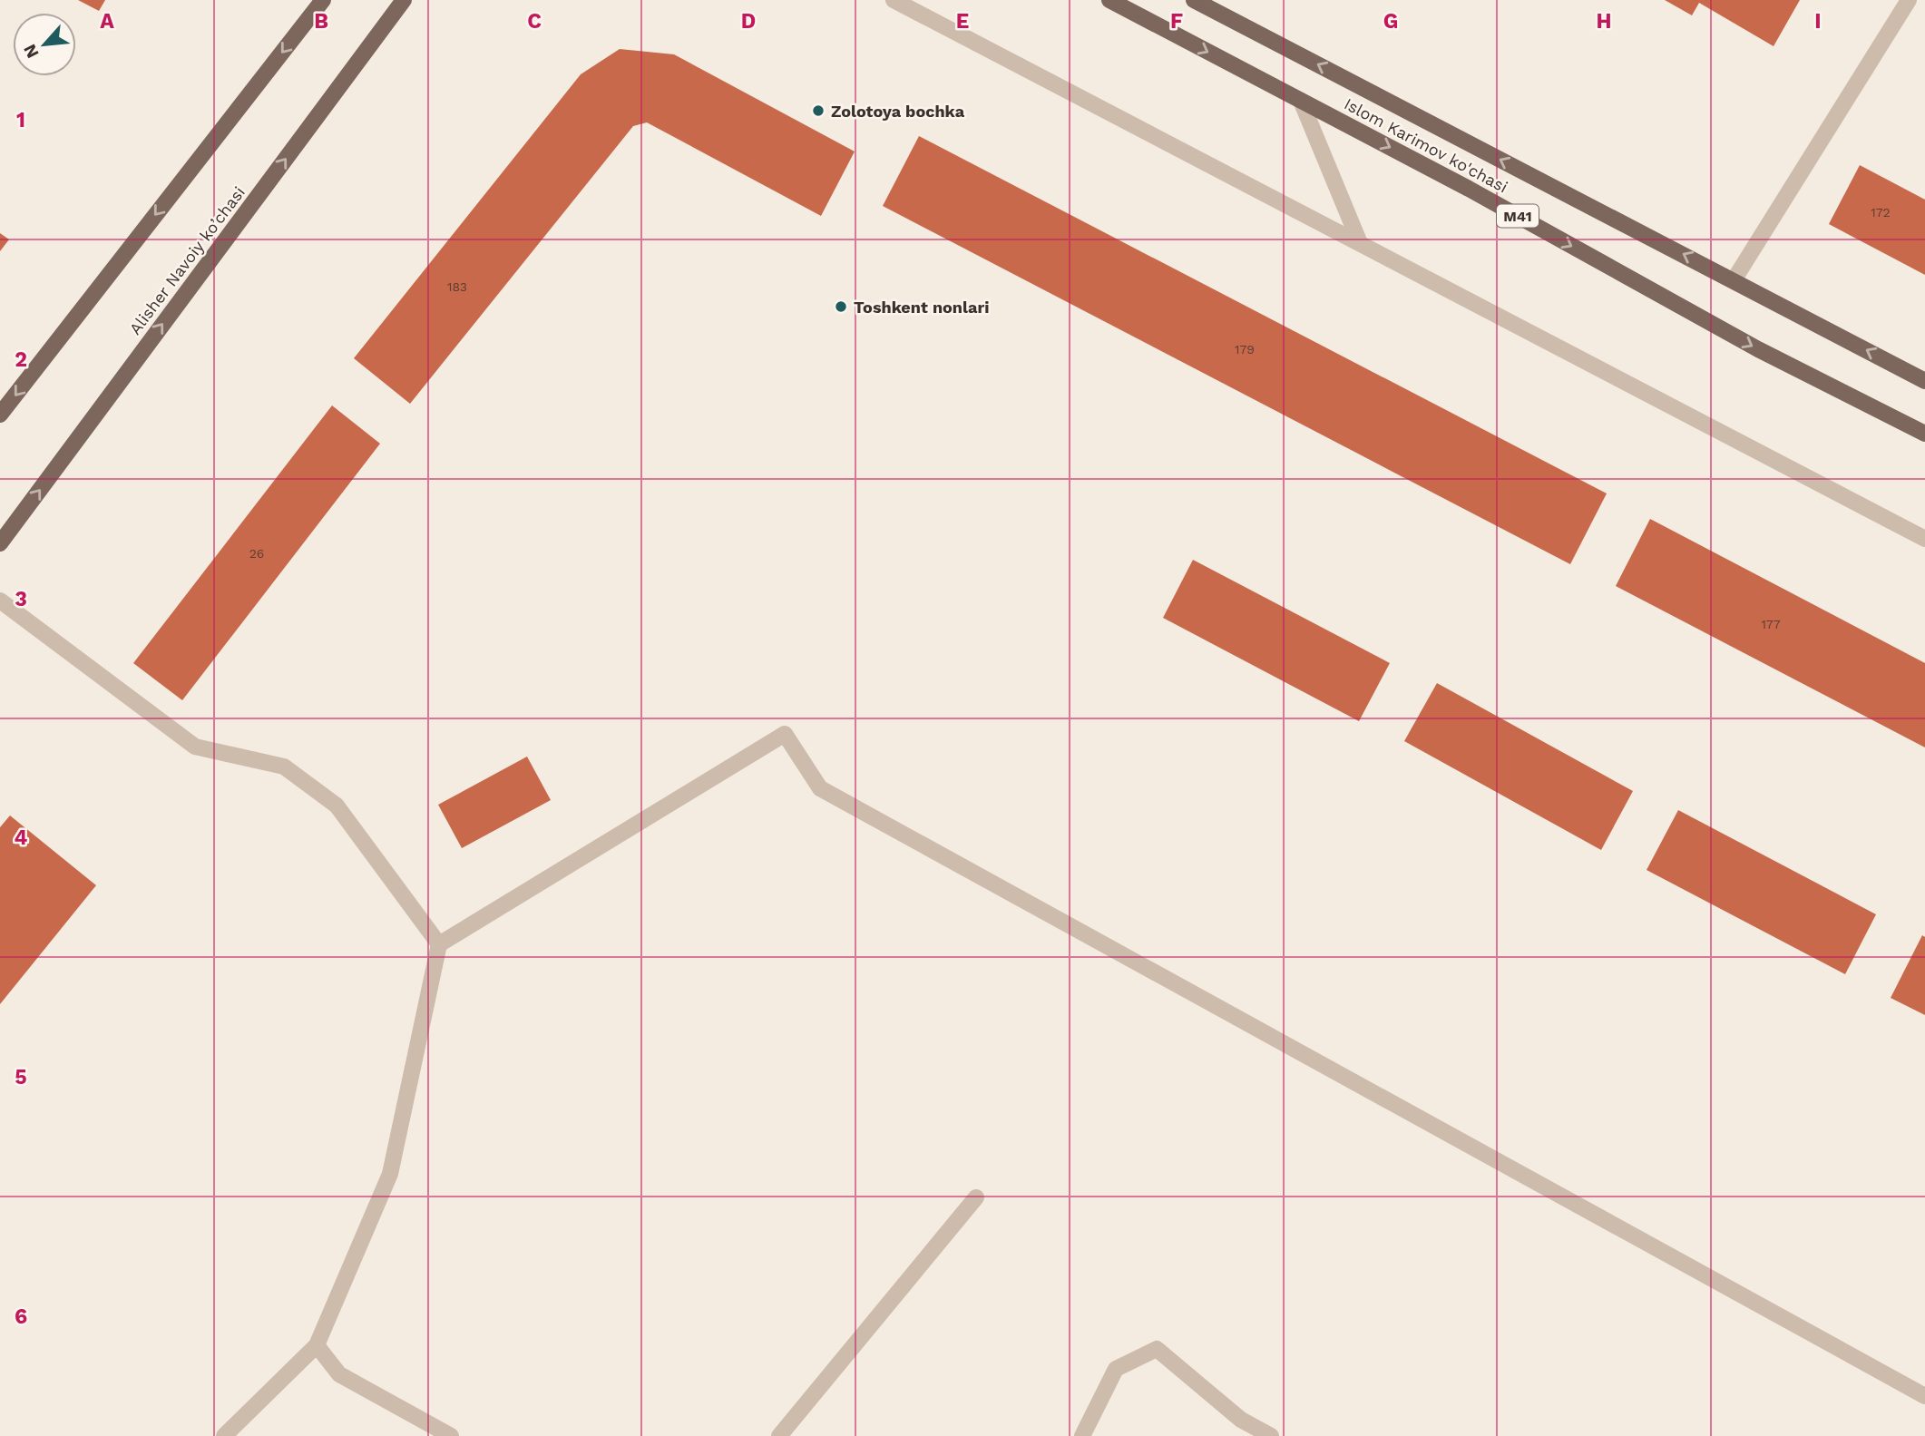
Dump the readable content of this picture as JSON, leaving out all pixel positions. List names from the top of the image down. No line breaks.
{"streets":{"main road":["Islom Karimov ko'chasi","M41","Alisher Navoiy ko’chasi"]},"places":["Zolotoya bochka","Toshkent nonlari"],"house_numbers":["172","183","179","26","177"],"north":"bottom left","grid":{"columns":["A","B","C","D","E","F","G","H","I"],"rows":["1","2","3","4","5","6"]}}
